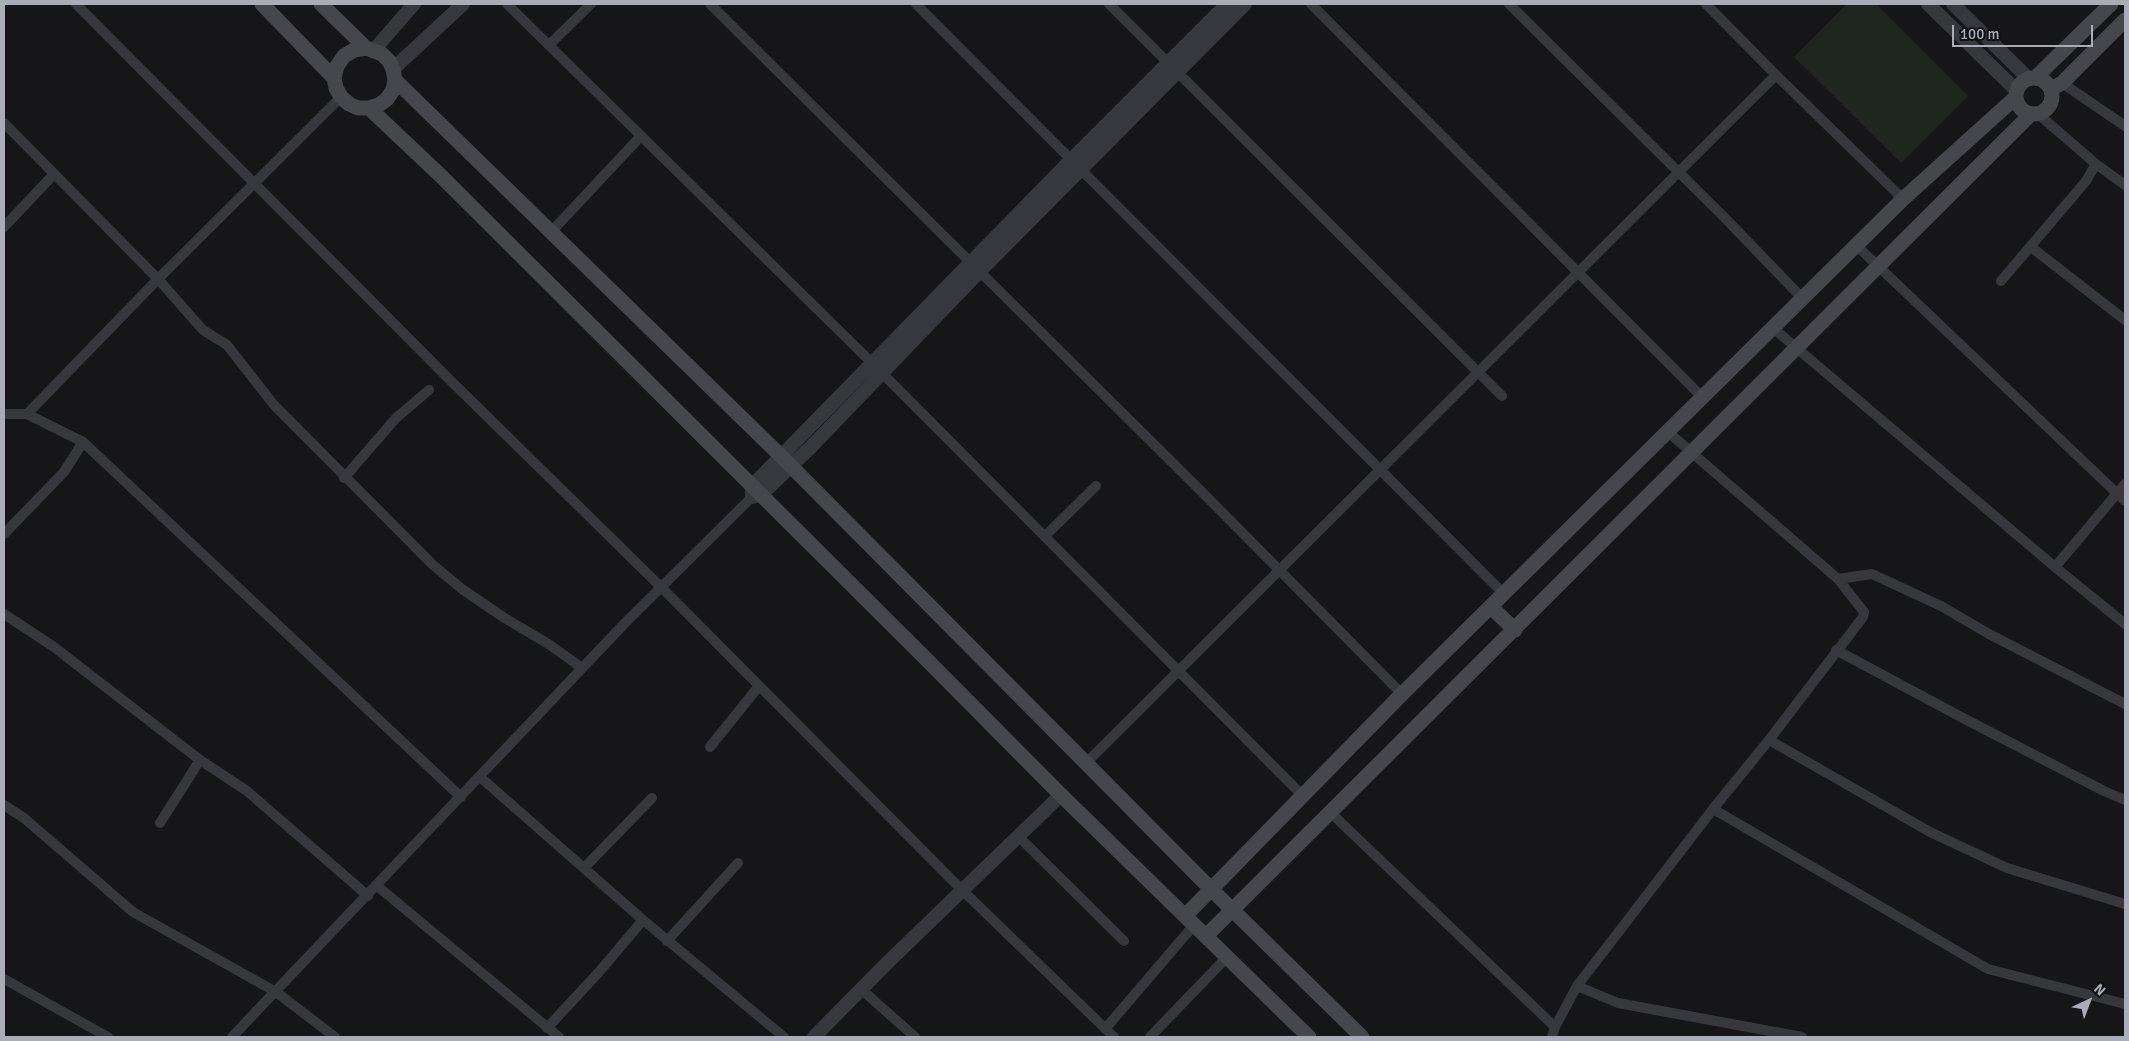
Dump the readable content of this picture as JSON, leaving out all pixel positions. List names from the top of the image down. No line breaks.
{"scale_bar":"100 m","north":"top right"}
